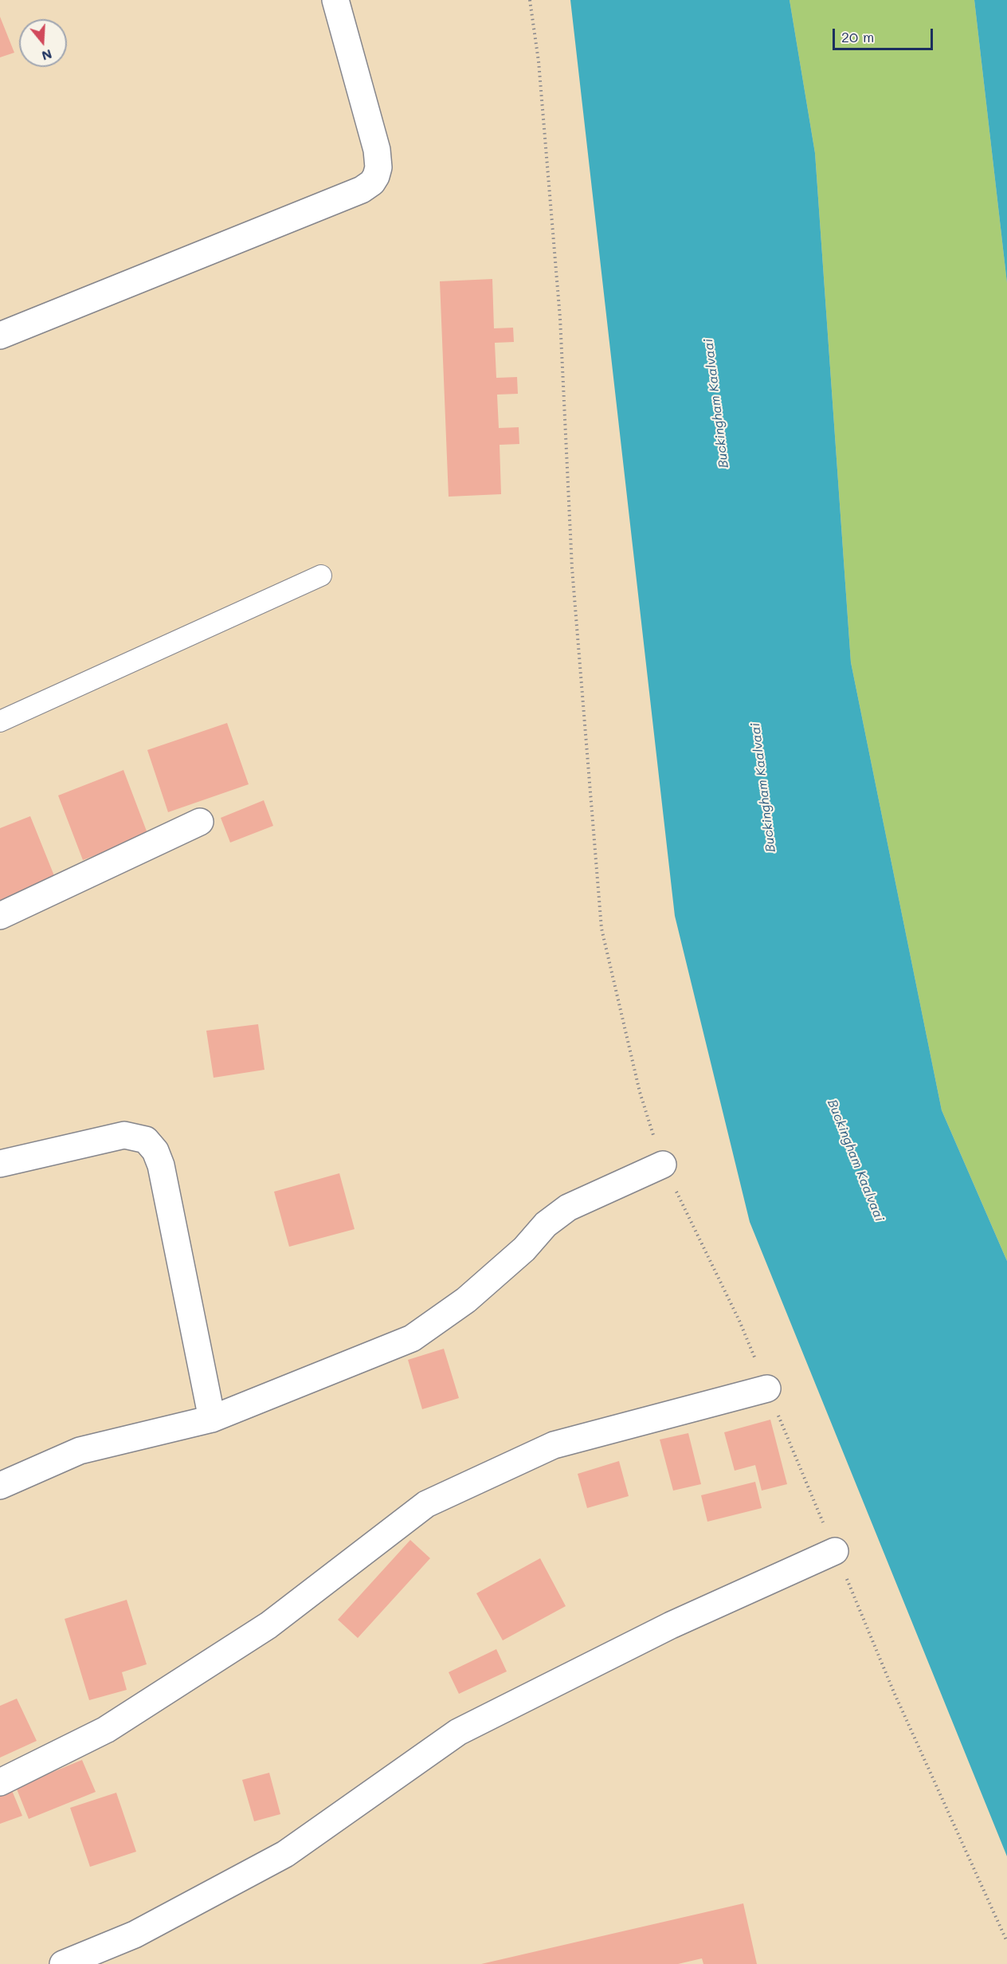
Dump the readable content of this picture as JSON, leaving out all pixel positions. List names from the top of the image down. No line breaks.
{"water":["Buckingham Kaalvaai"],"scale_bar":"20 m","north":"bottom"}
